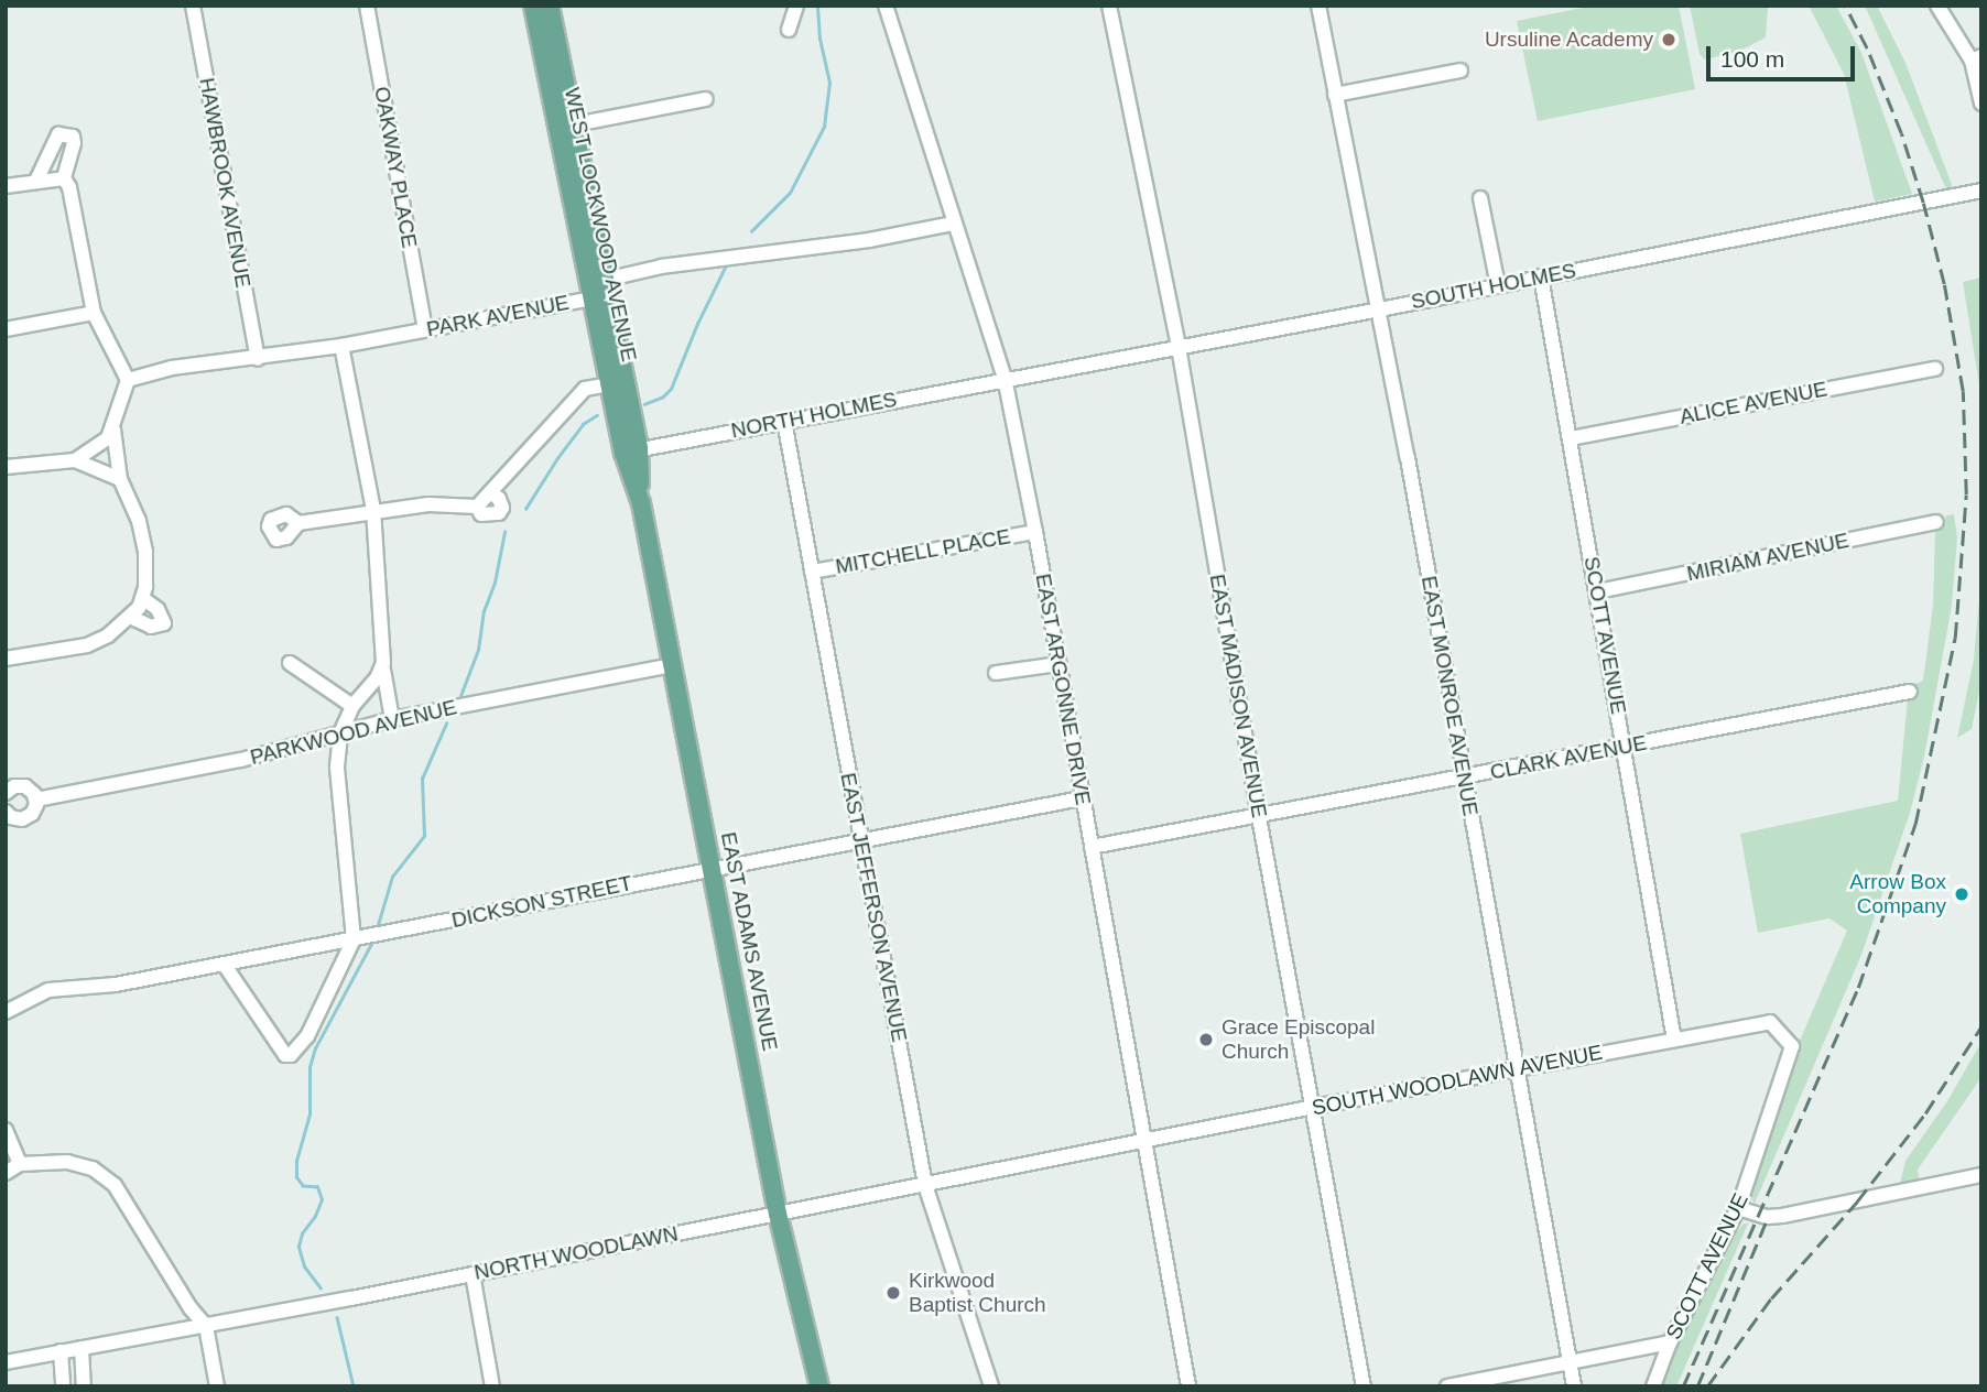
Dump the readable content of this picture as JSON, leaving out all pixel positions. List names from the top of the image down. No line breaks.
{"streets":{"main road":["WEST LOCKWOOD AVENUE","EAST ADAMS AVENUE"],"street":["OAKWAY PLACE","HAWBROOK AVENUE","SOUTH HOLMES","PARK AVENUE","ALICE AVENUE","NORTH HOLMES","MITCHELL PLACE","MIRIAM AVENUE","SCOTT AVENUE","EAST ARGONNE DRIVE","EAST MADISON AVENUE","EAST MONROE AVENUE","PARKWOOD AVENUE","CLARK AVENUE","DICKSON STREET","EAST JEFFERSON AVENUE","SOUTH WOODLAWN AVENUE","NORTH WOODLAWN"]},"crossings":[["OAKWAY PLACE","PARK AVENUE"],["HAWBROOK AVENUE","PARK AVENUE"],["WEST LOCKWOOD AVENUE","PARK AVENUE"],["WEST LOCKWOOD AVENUE","NORTH HOLMES"],["WEST LOCKWOOD AVENUE","EAST ADAMS AVENUE"],["SOUTH HOLMES","NORTH HOLMES"],["SOUTH HOLMES","SCOTT AVENUE"],["SOUTH HOLMES","EAST ARGONNE DRIVE"],["SOUTH HOLMES","EAST MADISON AVENUE"],["SOUTH HOLMES","EAST MONROE AVENUE"],["PARK AVENUE","EAST ARGONNE DRIVE"],["ALICE AVENUE","SCOTT AVENUE"],["NORTH HOLMES","EAST ARGONNE DRIVE"],["NORTH HOLMES","EAST JEFFERSON AVENUE"],["NORTH HOLMES","EAST ADAMS AVENUE"],["MITCHELL PLACE","EAST ARGONNE DRIVE"],["MITCHELL PLACE","EAST JEFFERSON AVENUE"],["MIRIAM AVENUE","SCOTT AVENUE"],["SCOTT AVENUE","CLARK AVENUE"],["SCOTT AVENUE","SOUTH WOODLAWN AVENUE"],["EAST ARGONNE DRIVE","CLARK AVENUE"],["EAST ARGONNE DRIVE","DICKSON STREET"],["EAST ARGONNE DRIVE","SOUTH WOODLAWN AVENUE"],["EAST ARGONNE DRIVE","NORTH WOODLAWN"],["EAST MADISON AVENUE","CLARK AVENUE"],["EAST MADISON AVENUE","SOUTH WOODLAWN AVENUE"],["EAST MONROE AVENUE","CLARK AVENUE"],["EAST MONROE AVENUE","SOUTH WOODLAWN AVENUE"],["PARKWOOD AVENUE","EAST ADAMS AVENUE"],["DICKSON STREET","EAST JEFFERSON AVENUE"],["DICKSON STREET","EAST ADAMS AVENUE"],["EAST JEFFERSON AVENUE","NORTH WOODLAWN"],["EAST ADAMS AVENUE","NORTH WOODLAWN"],["SOUTH WOODLAWN AVENUE","NORTH WOODLAWN"]],"places":["Ursuline Academy","Arrow Box Company","Grace Episcopal Church","Kirkwood Baptist Church"],"scale_bar":"100 m"}
